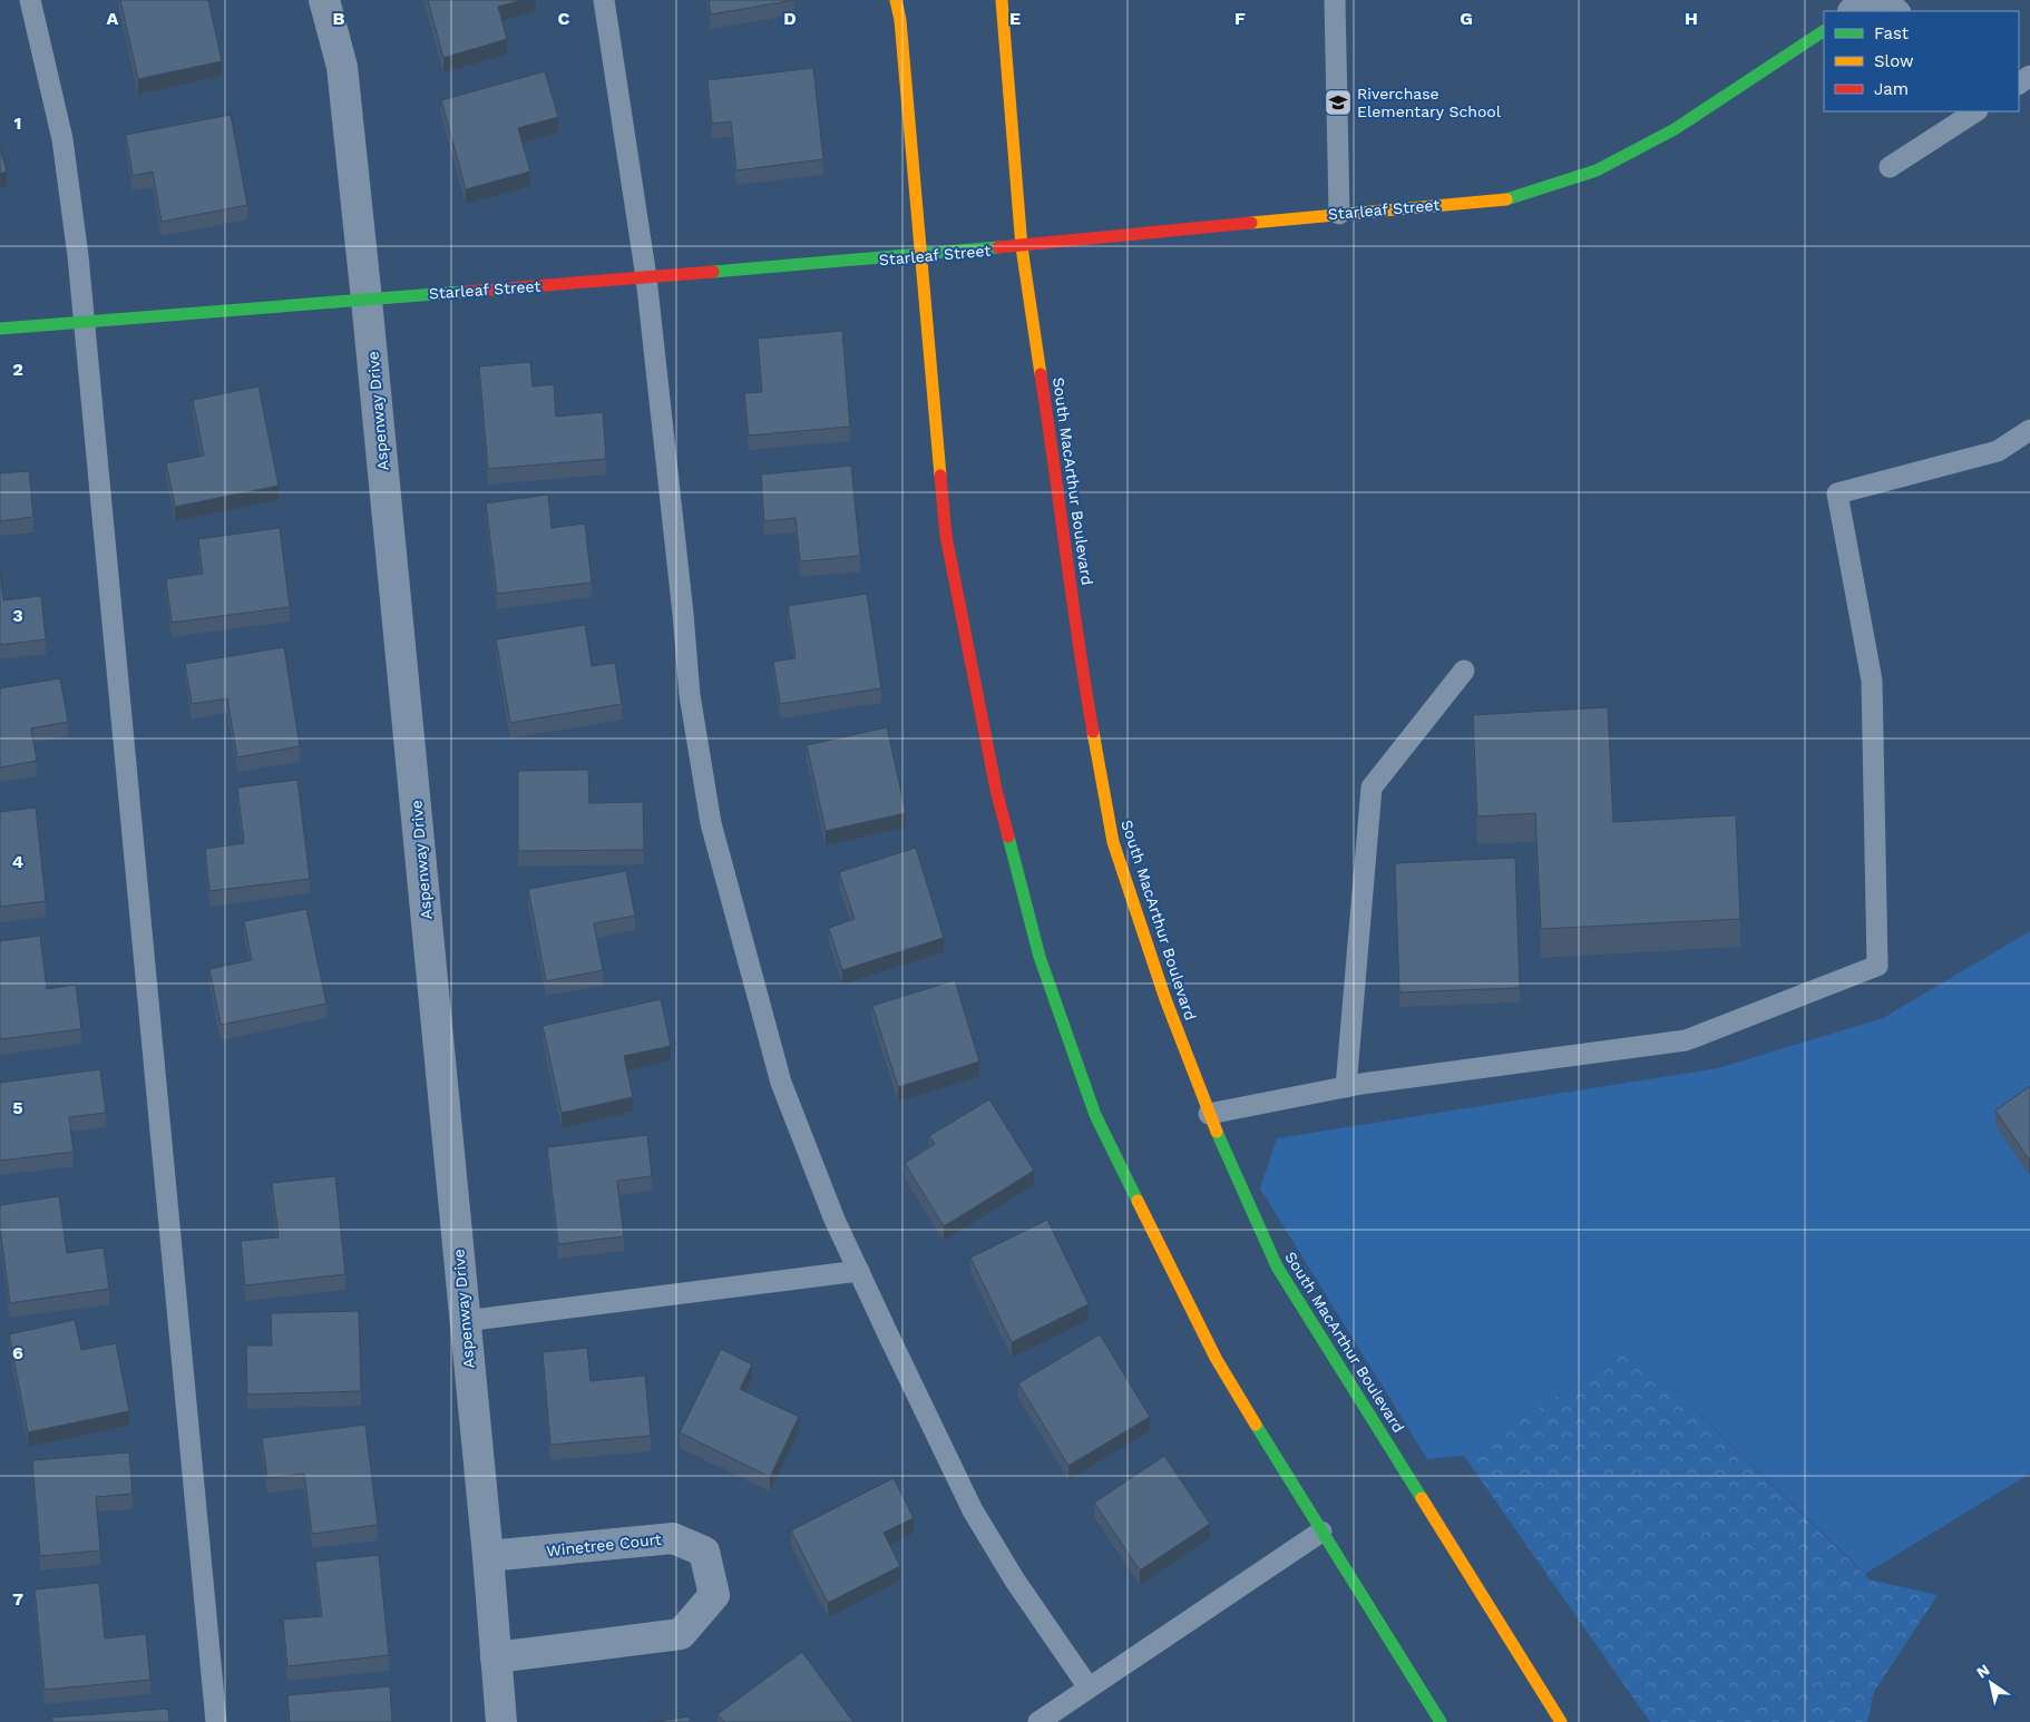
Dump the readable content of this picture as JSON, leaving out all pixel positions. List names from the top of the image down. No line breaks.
{"streets":{"main road":["Starleaf Street","South MacArthur Boulevard"],"street":["Aspenway Drive","Winetree Court"]},"crossings":[["Starleaf Street","Aspenway Drive"],["Starleaf Street","South MacArthur Boulevard"],["Aspenway Drive","Winetree Court"]],"places":{"school or university":["Riverchase Elementary School"]},"legend":["Fast","Slow","Jam"],"north":"top left","grid":{"columns":["A","B","C","D","E","F","G","H"],"rows":["1","2","3","4","5","6","7"]}}
